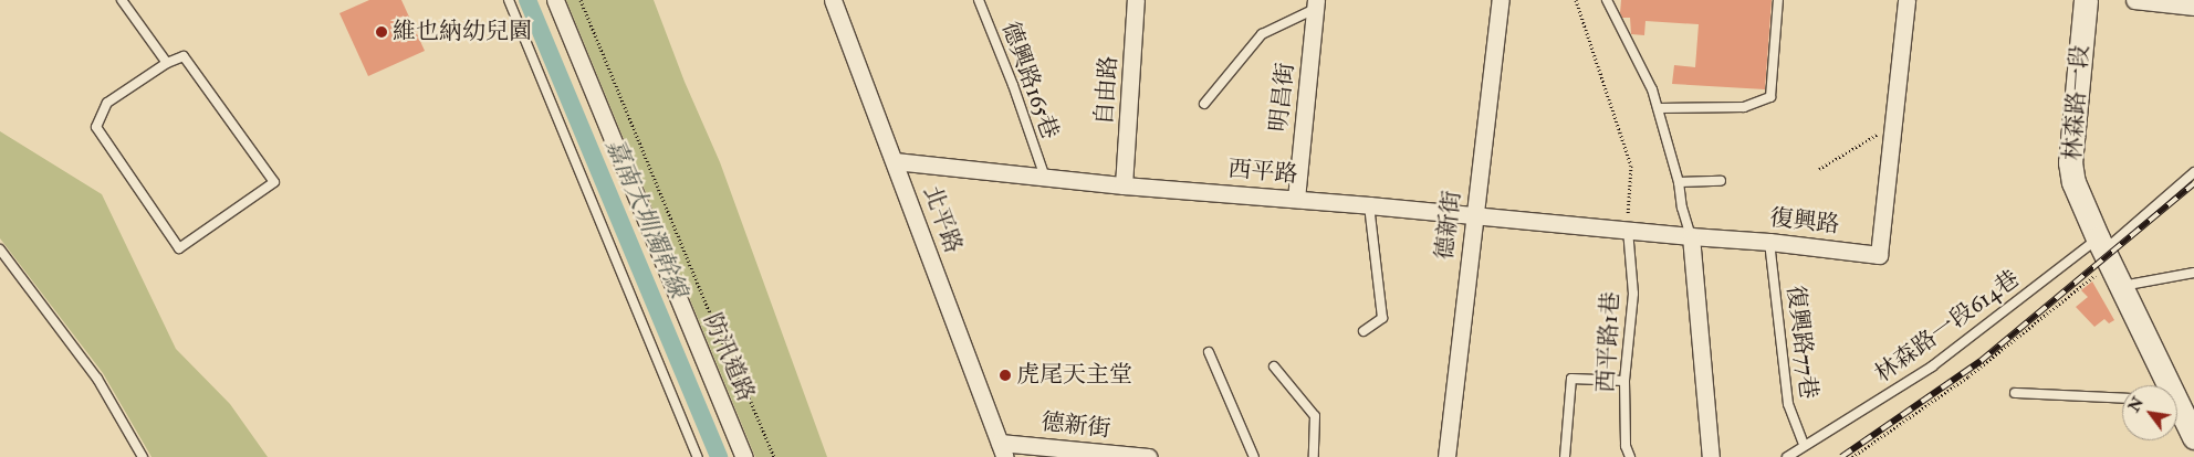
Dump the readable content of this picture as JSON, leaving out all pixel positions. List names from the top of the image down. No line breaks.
{"streets":{"main road":["林森路一段"],"street":["自由路","明昌街","西平路","北平路","復興路","德新街","防汛道路"],"lane":["德興路165巷","林森路一段614巷","西平路1巷","復興路77巷"]},"crossings":[["德興路165巷","西平路"],["自由路","西平路"],["明昌街","西平路"],["林森路一段","林森路一段614巷"],["西平路","北平路"],["西平路","復興路"],["西平路","德新街"],["西平路","西平路1巷"],["北平路","德新街"],["復興路","復興路77巷"],["林森路一段614巷","復興路77巷"]],"water":["嘉南大圳濁幹線"],"places":["維也納幼兒園","虎尾天主堂"],"north":"top left"}
